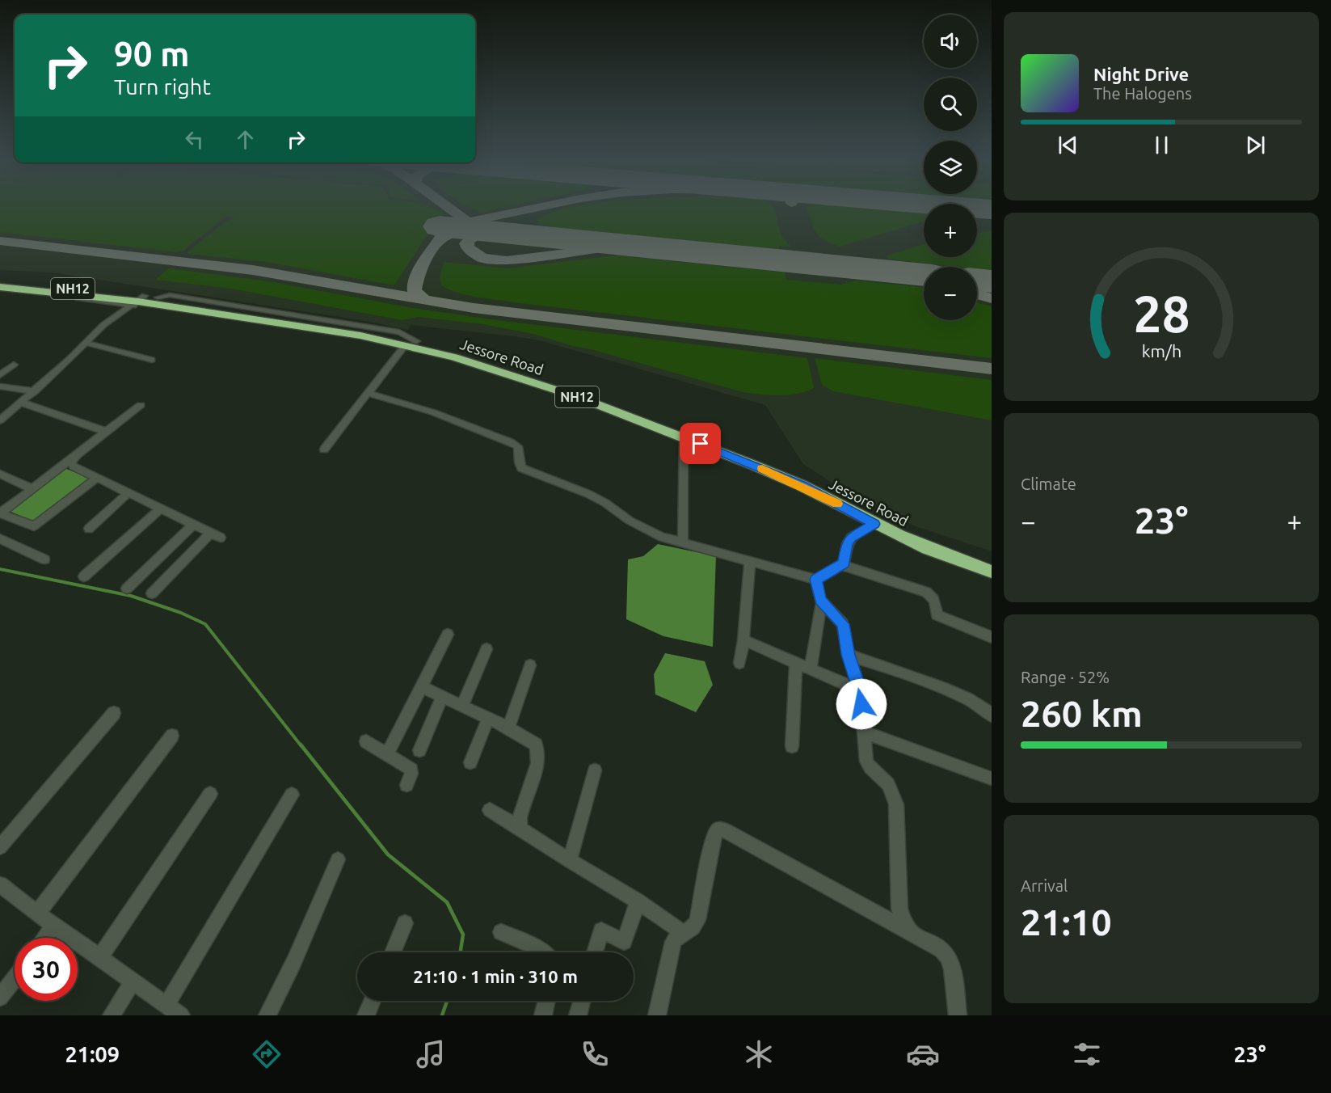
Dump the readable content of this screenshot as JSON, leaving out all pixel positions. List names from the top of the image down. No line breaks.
{"streets":{"highway":["NH12","Jessore Road"]},"crossings":[["NH12","Jessore Road"]],"page":{"map_buttons":["+","−"],"turn":["90 m","Turn right"],"song":["Night Drive","The Halogens"],"tile":["Climate",["Range · 52%","260 km"],["Arrival","21:10"]],"heat":["−","23°","+"],"limit":"30","trip":"21:10 · 1 min · 310 m","tabs":["21:09","23°"],"gauge":["28","km/h"]}}
